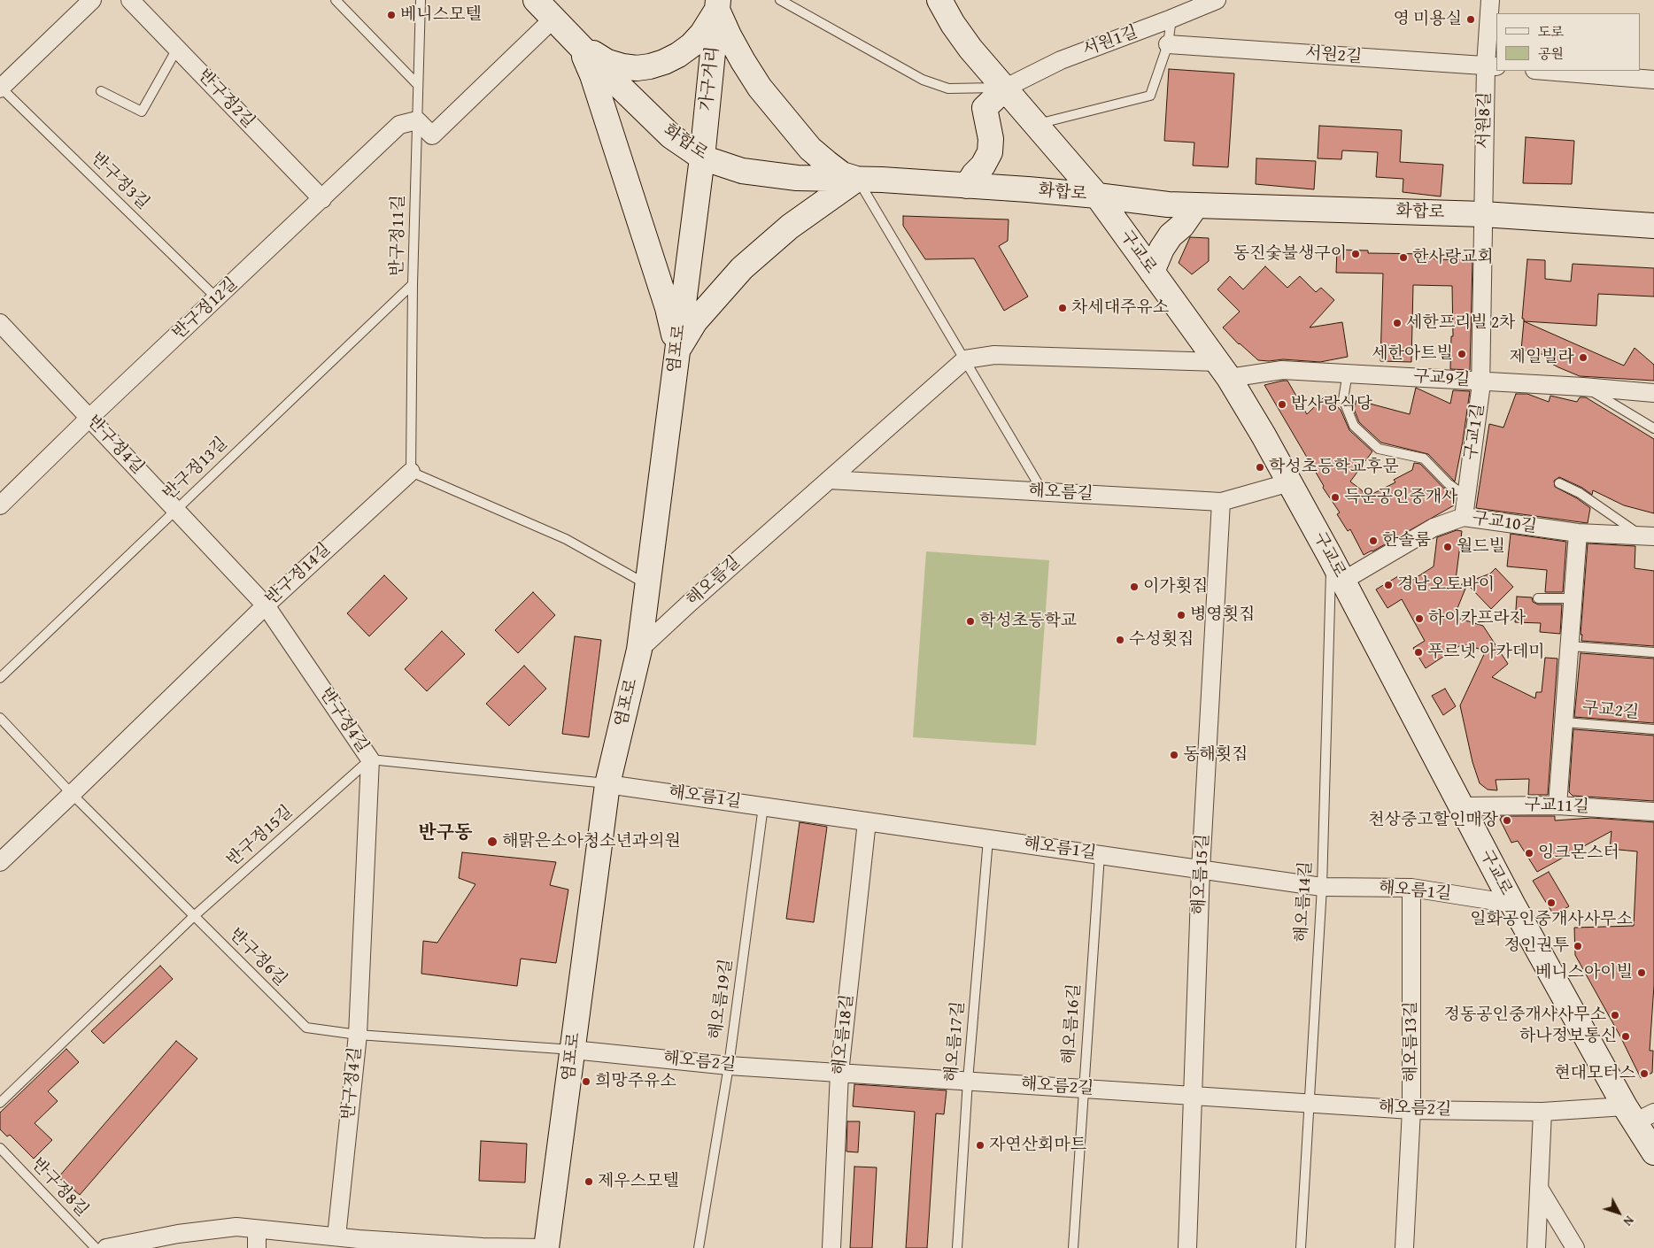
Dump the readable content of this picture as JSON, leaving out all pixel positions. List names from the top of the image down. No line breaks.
{"streets":{"main road":["가구거리","화합로","구교로","염포로"],"street":["서원1길","서원2길","반구정2길","서원8길","반구정12길","구교9길","구교1길","반구정4길","해오름길","구교10길","반구정14길","해오름1길","구교11길","해오름15길","해오름18길","해오름13길","해오름2길"],"lane":["반구정3길","반구정11길","반구정13길","구교2길","반구정15길","해오름14길","반구정6길","해오름19길","해오름16길","해오름17길","반구정8길"]},"crossings":[["서원1길","구교로"],["서원2길","서원8길"],["가구거리","화합로"],["가구거리","염포로"],["반구정2길","반구정12길"],["서원8길","화합로"],["서원8길","구교1길"],["화합로","구교로"],["화합로","염포로"],["화합로","구교1길"],["반구정3길","반구정12길"],["반구정11길","반구정12길"],["반구정11길","반구정13길"],["반구정11길","반구정14길"],["구교로","구교9길"],["구교로","해오름길"],["구교로","구교10길"],["구교로","해오름1길"],["구교로","구교11길"],["구교로","해오름14길"],["구교로","해오름2길"],["반구정12길","반구정4길"],["염포로","해오름길"],["염포로","해오름1길"],["염포로","반구정6길"],["염포로","해오름2길"],["구교9길","구교1길"],["구교1길","구교10길"],["반구정4길","반구정13길"],["반구정4길","반구정14길"],["반구정4길","반구정15길"],["반구정4길","반구정6길"],["해오름길","해오름15길"],["반구정14길","반구정6길"],["해오름1길","해오름15길"],["해오름1길","해오름14길"],["해오름1길","해오름19길"],["해오름1길","해오름16길"],["해오름1길","해오름18길"],["해오름1길","해오름17길"],["해오름1길","해오름13길"],["반구정15길","반구정6길"],["해오름15길","해오름2길"],["해오름14길","해오름2길"],["반구정6길","해오름2길"],["해오름19길","해오름2길"],["해오름16길","해오름2길"],["해오름18길","해오름2길"],["해오름17길","해오름2길"],["해오름13길","해오름2길"]],"districts":["반구동"],"places":["베니스모텔","영 미용실","동진숯불생구이","한사랑교회","차세대주유소","세한프리빌 2차","세한아트빌","제일빌라","밥사랑식당","학성초등학교후문","득운공인중개사","한솔룸","월드빌","경남오토바이","이가횟집","병영횟집","하이카프라자","학성초등학교","수성횟집","푸르넷 아카데미","동해횟집","천상중고할인매장","해맑은소아청소년과의원","잉크몬스터","일화공인중개사사무소","정인권투","베니스아이빌","정동공인중개사사무소","하나정보통신","현대모터스","희망주유소","자연산회마트","제우스모텔"],"legend":["도로","공원"],"north":"bottom right"}
